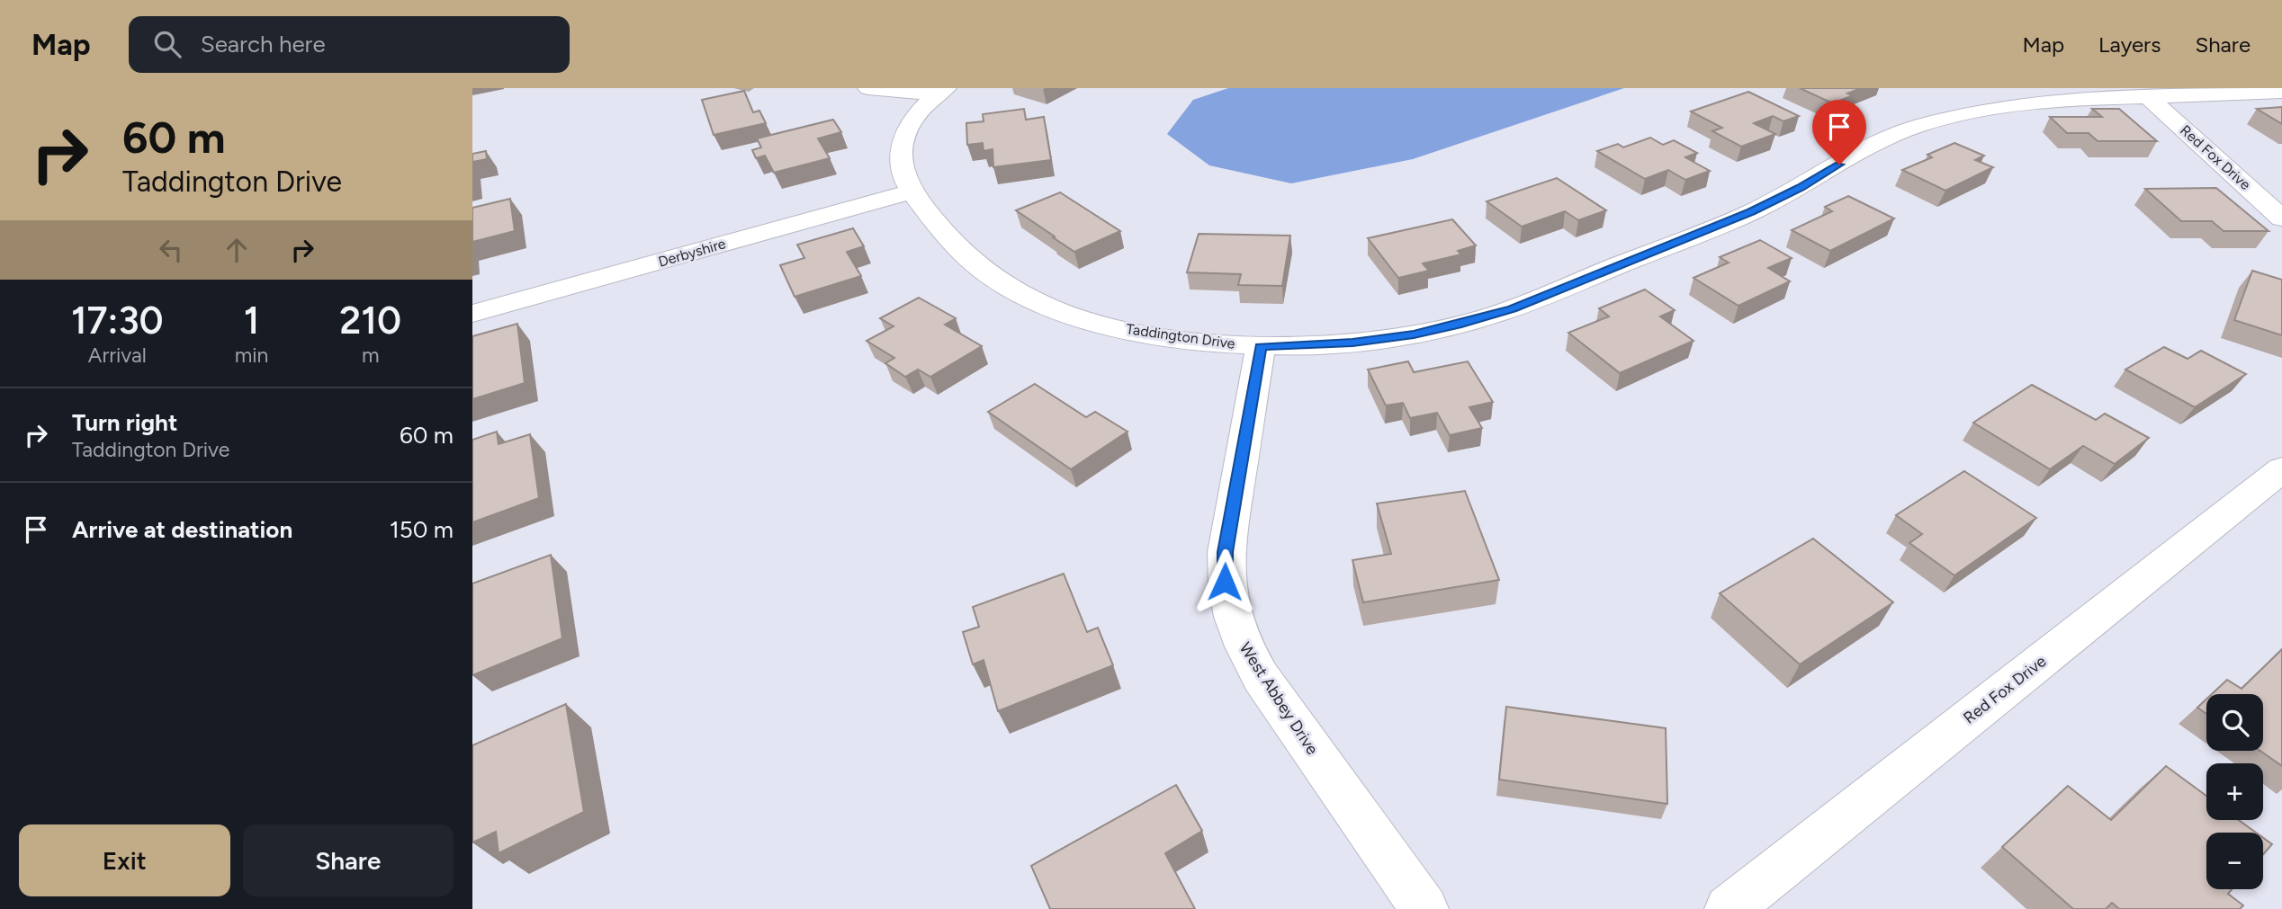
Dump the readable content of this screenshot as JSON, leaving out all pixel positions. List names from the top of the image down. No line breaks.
{"streets":{"street":["Red Fox Drive","Derbyshire","Taddington Drive","West Abbey Drive"]},"crossings":[["Red Fox Drive","Taddington Drive"],["Derbyshire","Taddington Drive"],["Taddington Drive","West Abbey Drive"]],"page":{"header":"Map","search":"Search here","nav":["Map","Layers","Share"],"turn":["60 m","Taddington Drive"],"eta":["17:30","Arrival","1","min","210","m"],"list":[{"name":"Turn right","note":"Taddington Drive","value":"60 m"},{"name":"Arrive at destination","value":"150 m"}],"map_buttons":["+","−"],"buttons":["Exit","Share"]}}
